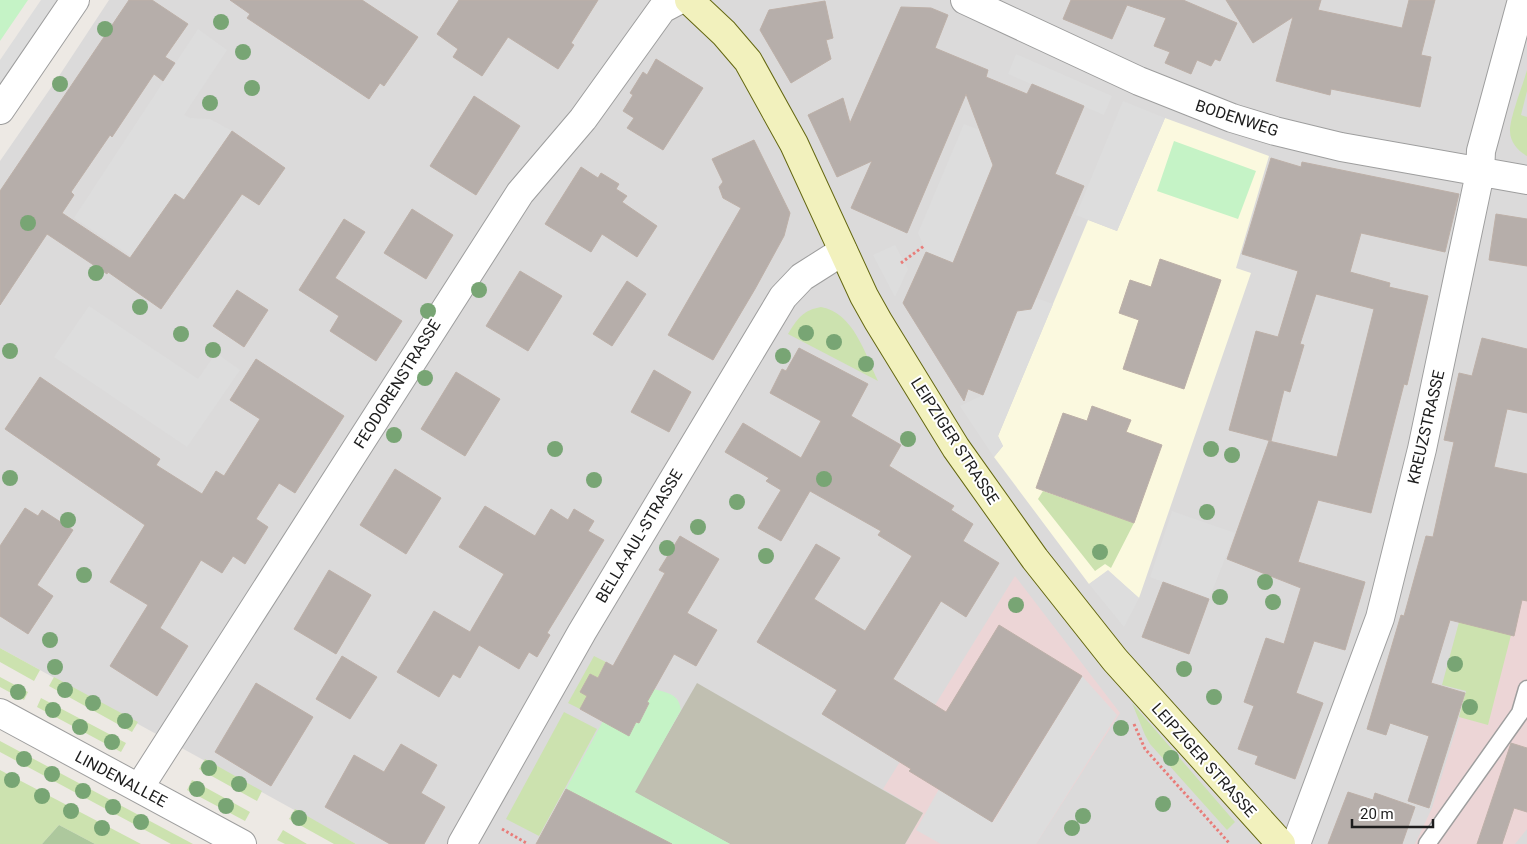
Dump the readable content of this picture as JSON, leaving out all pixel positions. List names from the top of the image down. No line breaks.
{"streets":{"main road":["LEIPZIGER STRASSE"],"street":["BODENWEG","FEODORENSTRASSE","KREUZSTRASSE","BELLA-AUL-STRASSE","LINDENALLEE"]},"crossings":[["BODENWEG","KREUZSTRASSE"],["FEODORENSTRASSE","LINDENALLEE"],["LEIPZIGER STRASSE","BELLA-AUL-STRASSE"]],"scale_bar":"20 m"}
